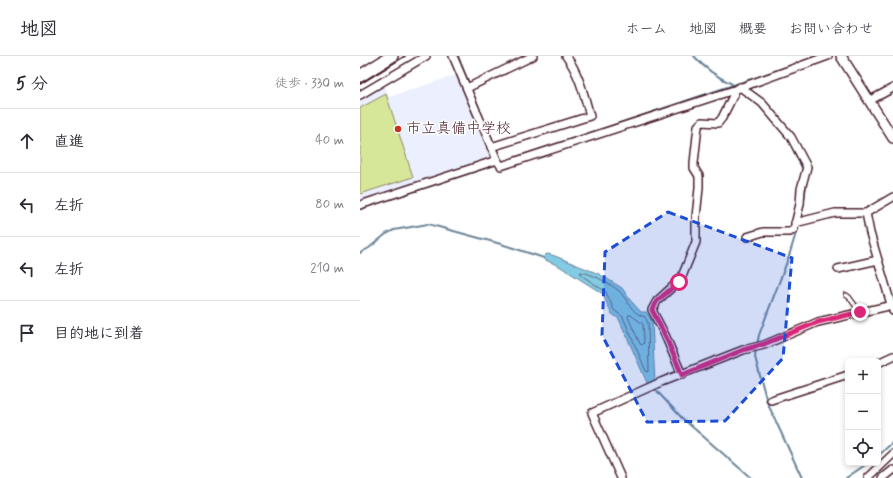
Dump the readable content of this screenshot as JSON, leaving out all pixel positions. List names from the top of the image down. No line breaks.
{"places":["市立真備中学校"],"page":{"header":"地図","nav":["ホーム","地図","概要","お問い合わせ"],"heading":["5 分","徒歩 · 330 m"],"list":[["直進","40 m"],["左折","80 m"],["左折","210 m"],"目的地に到着"],"map_buttons":["+","−"]}}
